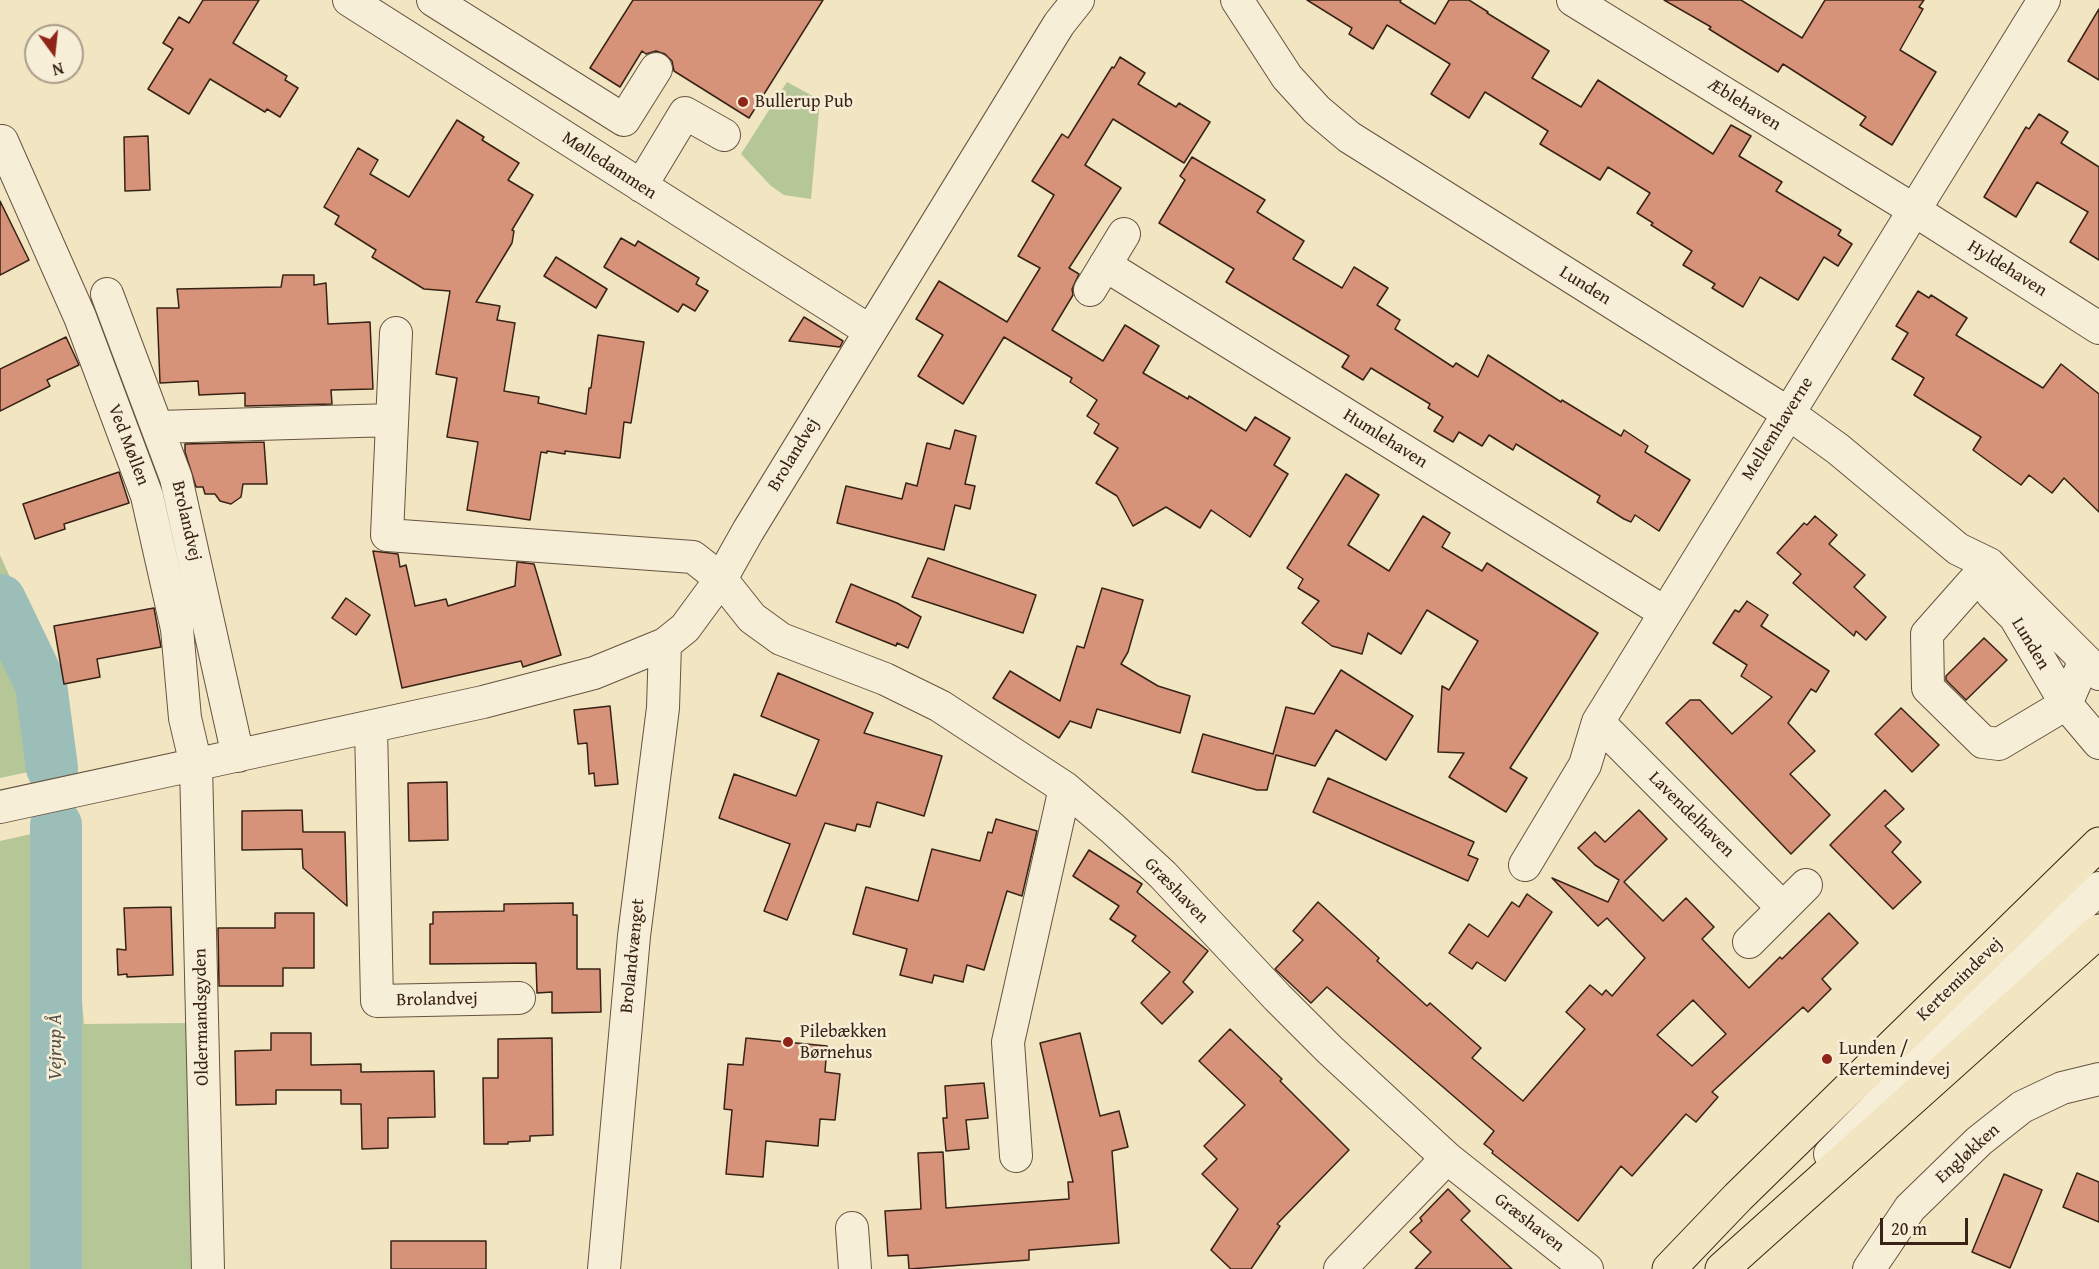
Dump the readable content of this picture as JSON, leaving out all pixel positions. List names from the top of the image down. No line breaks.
{"streets":{"main road":["Kertemindevej"],"street":["Æblehaven","Mølledammen","Hyldehaven","Lunden","Mellemhaverne","Humlehaven","Ved Møllen","Brolandvej","Lavendelhaven","Græshaven","Brolandvænget","Oldermandsgyden","Engløkken"]},"crossings":[["Æblehaven","Hyldehaven"],["Æblehaven","Mellemhaverne"],["Mølledammen","Brolandvej"],["Hyldehaven","Mellemhaverne"],["Lunden","Mellemhaverne"],["Mellemhaverne","Humlehaven"],["Mellemhaverne","Lavendelhaven"],["Ved Møllen","Brolandvej"],["Ved Møllen","Oldermandsgyden"],["Brolandvej","Græshaven"],["Brolandvej","Brolandvænget"],["Brolandvej","Oldermandsgyden"]],"water":["Vejrup Å"],"places":["Bullerup Pub","Pilebækken Børnehus","Lunden / Kertemindevej"],"scale_bar":"20 m","north":"bottom"}
